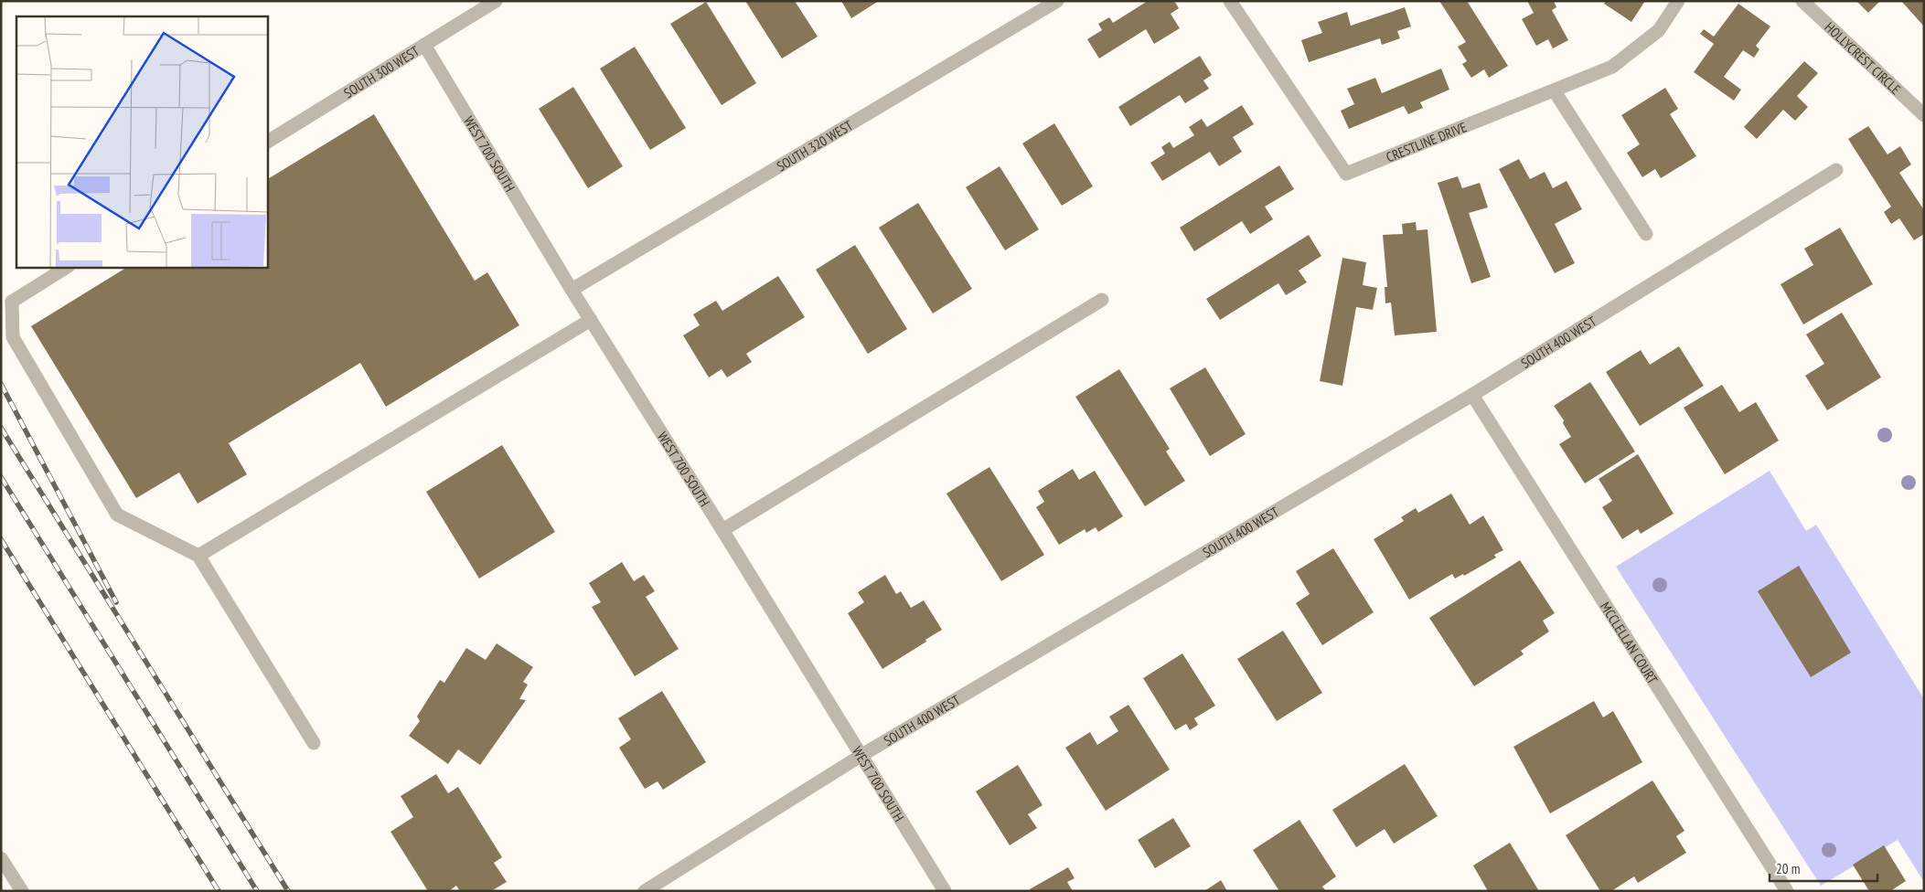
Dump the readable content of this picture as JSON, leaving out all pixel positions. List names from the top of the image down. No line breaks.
{"streets":{"street":["HOLLYCREST CIRCLE","SOUTH 300 WEST","CRESTLINE DRIVE","SOUTH 320 WEST","WEST 700 SOUTH","SOUTH 400 WEST","MCCLELLAN COURT"]},"crossings":[["SOUTH 300 WEST","WEST 700 SOUTH"],["SOUTH 320 WEST","WEST 700 SOUTH"],["WEST 700 SOUTH","SOUTH 400 WEST"],["SOUTH 400 WEST","MCCLELLAN COURT"]],"scale_bar":"20 m"}
